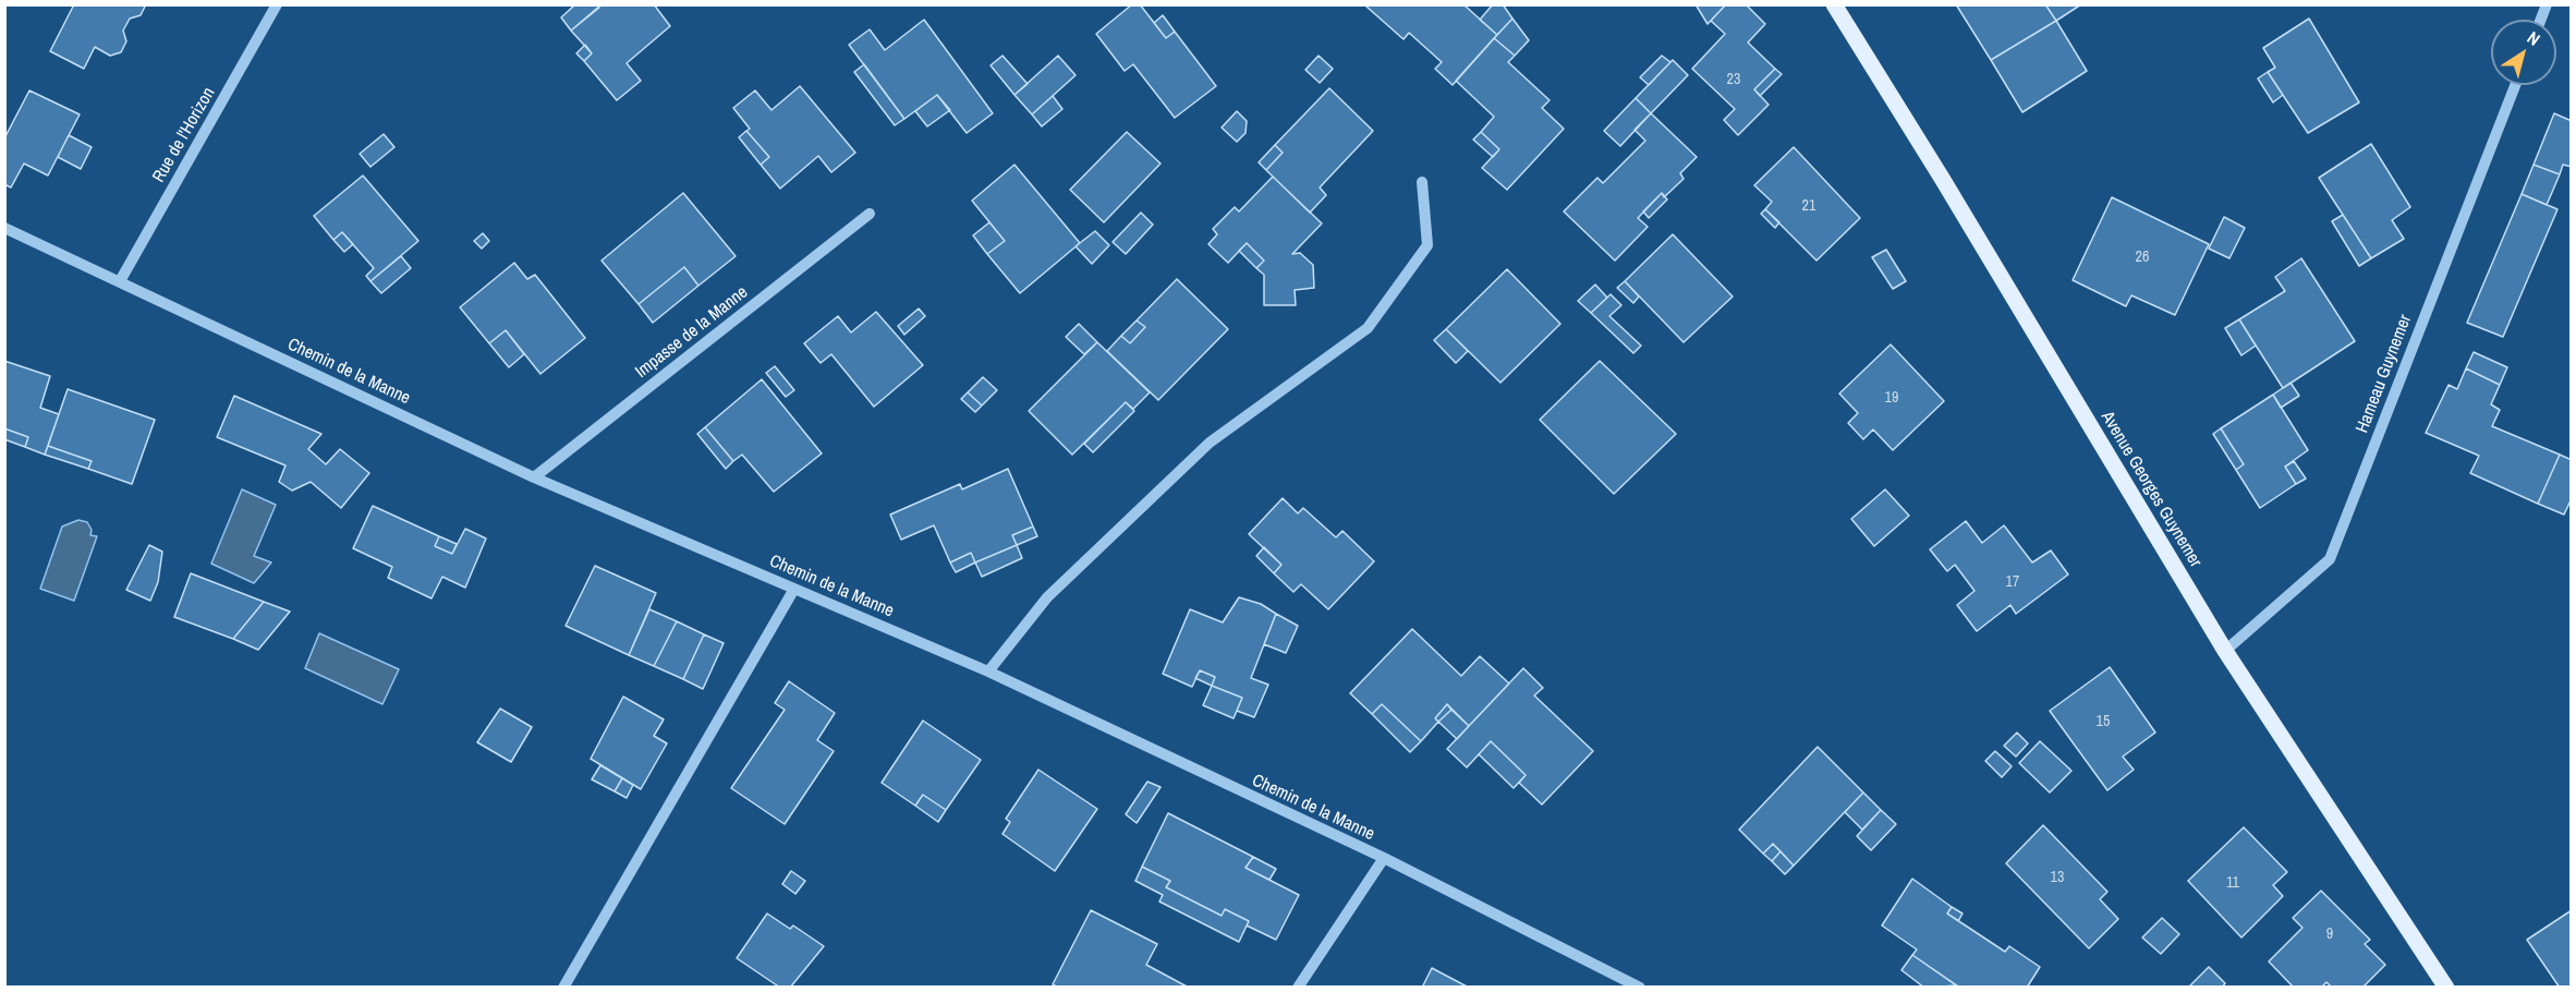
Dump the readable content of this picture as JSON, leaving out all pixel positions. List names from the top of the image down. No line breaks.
{"streets":{"main road":["Avenue Georges Guynemer"],"street":["Rue de l'Horizon","Impasse de la Manne","Chemin de la Manne","Hameau Guynemer"]},"crossings":[["Rue de l'Horizon","Chemin de la Manne"],["Impasse de la Manne","Chemin de la Manne"],["Hameau Guynemer","Avenue Georges Guynemer"]],"house_numbers":["23","21","26","19","17","15","13","11","9"],"north":"top right"}
